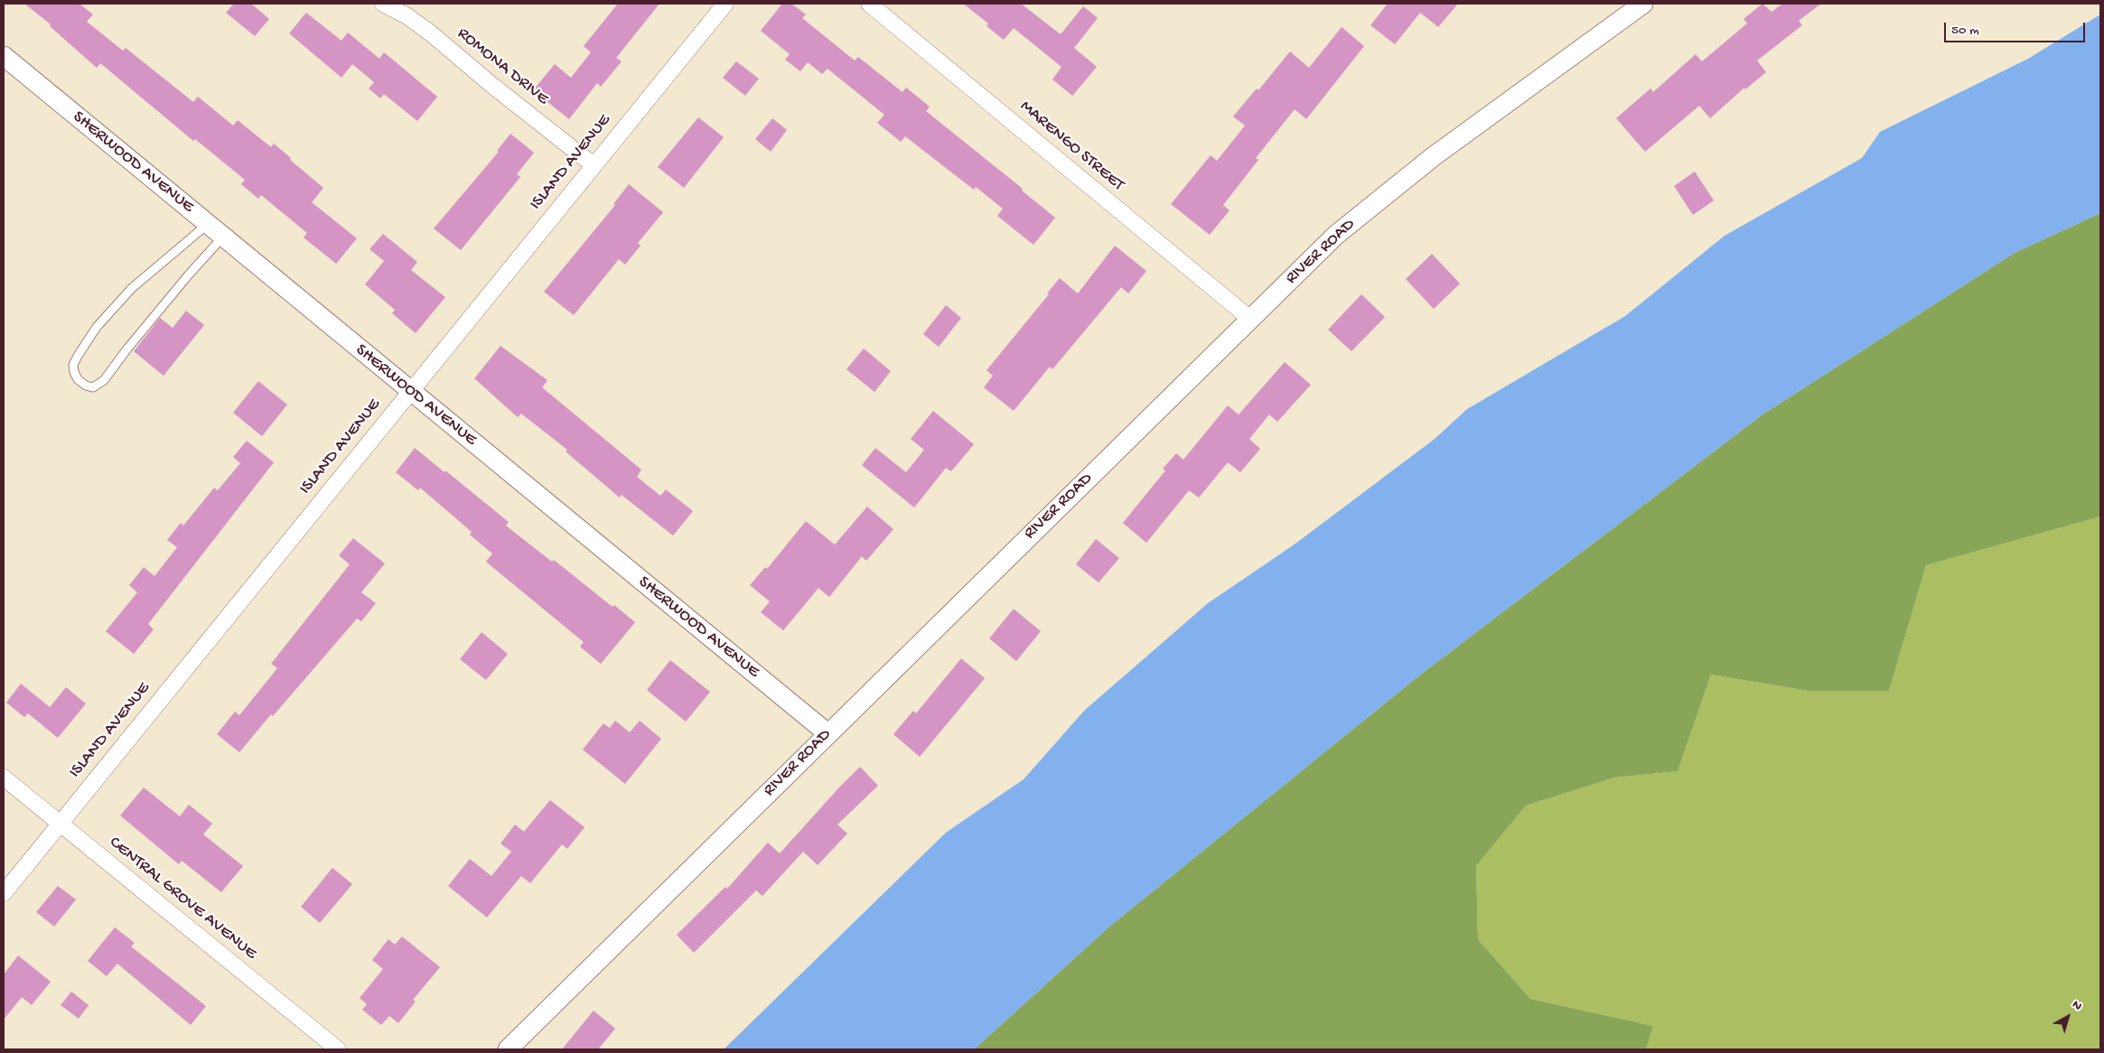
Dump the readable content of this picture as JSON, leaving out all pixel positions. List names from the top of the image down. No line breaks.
{"streets":{"street":["ROMONA DRIVE","MARENGO STREET","SHERWOOD AVENUE","ISLAND AVENUE","RIVER ROAD","CENTRAL GROVE AVENUE"]},"crossings":[["ROMONA DRIVE","ISLAND AVENUE"],["MARENGO STREET","RIVER ROAD"],["SHERWOOD AVENUE","ISLAND AVENUE"],["SHERWOOD AVENUE","RIVER ROAD"],["ISLAND AVENUE","CENTRAL GROVE AVENUE"]],"scale_bar":"50 m","north":"top right"}
